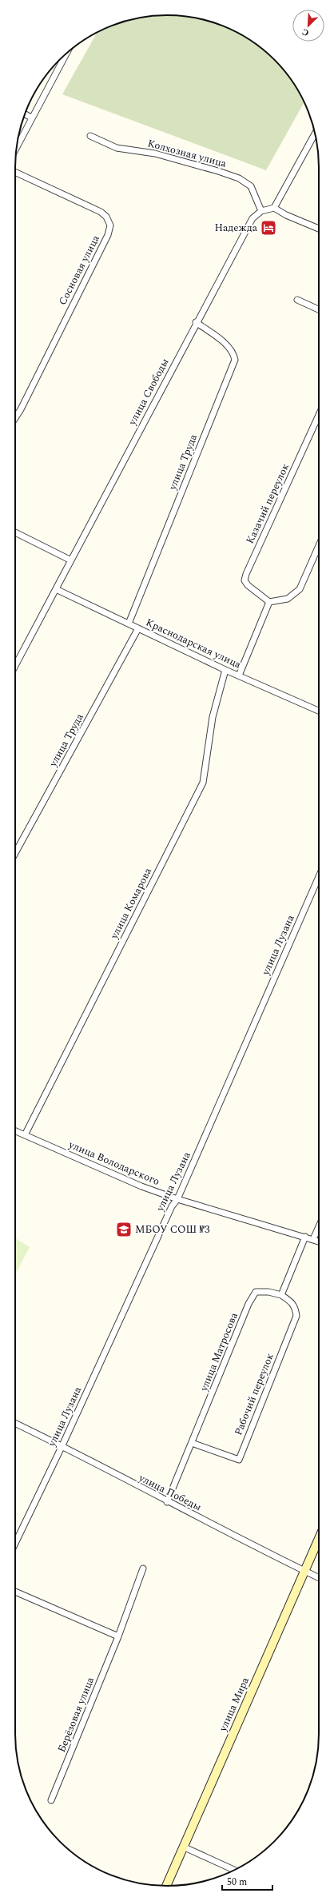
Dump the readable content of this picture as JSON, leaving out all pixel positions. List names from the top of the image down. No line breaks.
{"streets":{"main road":["улица Мира"],"street":["Колхозная улица","Сосновая улица","улица Свободы","улица Труда","Казачий переулок","Краснодарская улица","улица Комарова","улица Лузана","улица Володарского","улица Матросова","Рабочий переулок","улица Победы","Берёзовая улица"]},"crossings":[["Колхозная улица","улица Свободы"],["улица Свободы","улица Труда"],["улица Свободы","Краснодарская улица"],["улица Труда","Краснодарская улица"],["Краснодарская улица","улица Комарова"],["улица Комарова","улица Володарского"],["улица Лузана","улица Володарского"],["улица Лузана","улица Победы"],["улица Матросова","Рабочий переулок"],["улица Матросова","улица Победы"],["улица Победы","улица Мира"]],"places":{"hotel":["Надежда"],"school or university":["МБОУ СОШ №3"]},"scale_bar":"50 m","north":"bottom left"}
